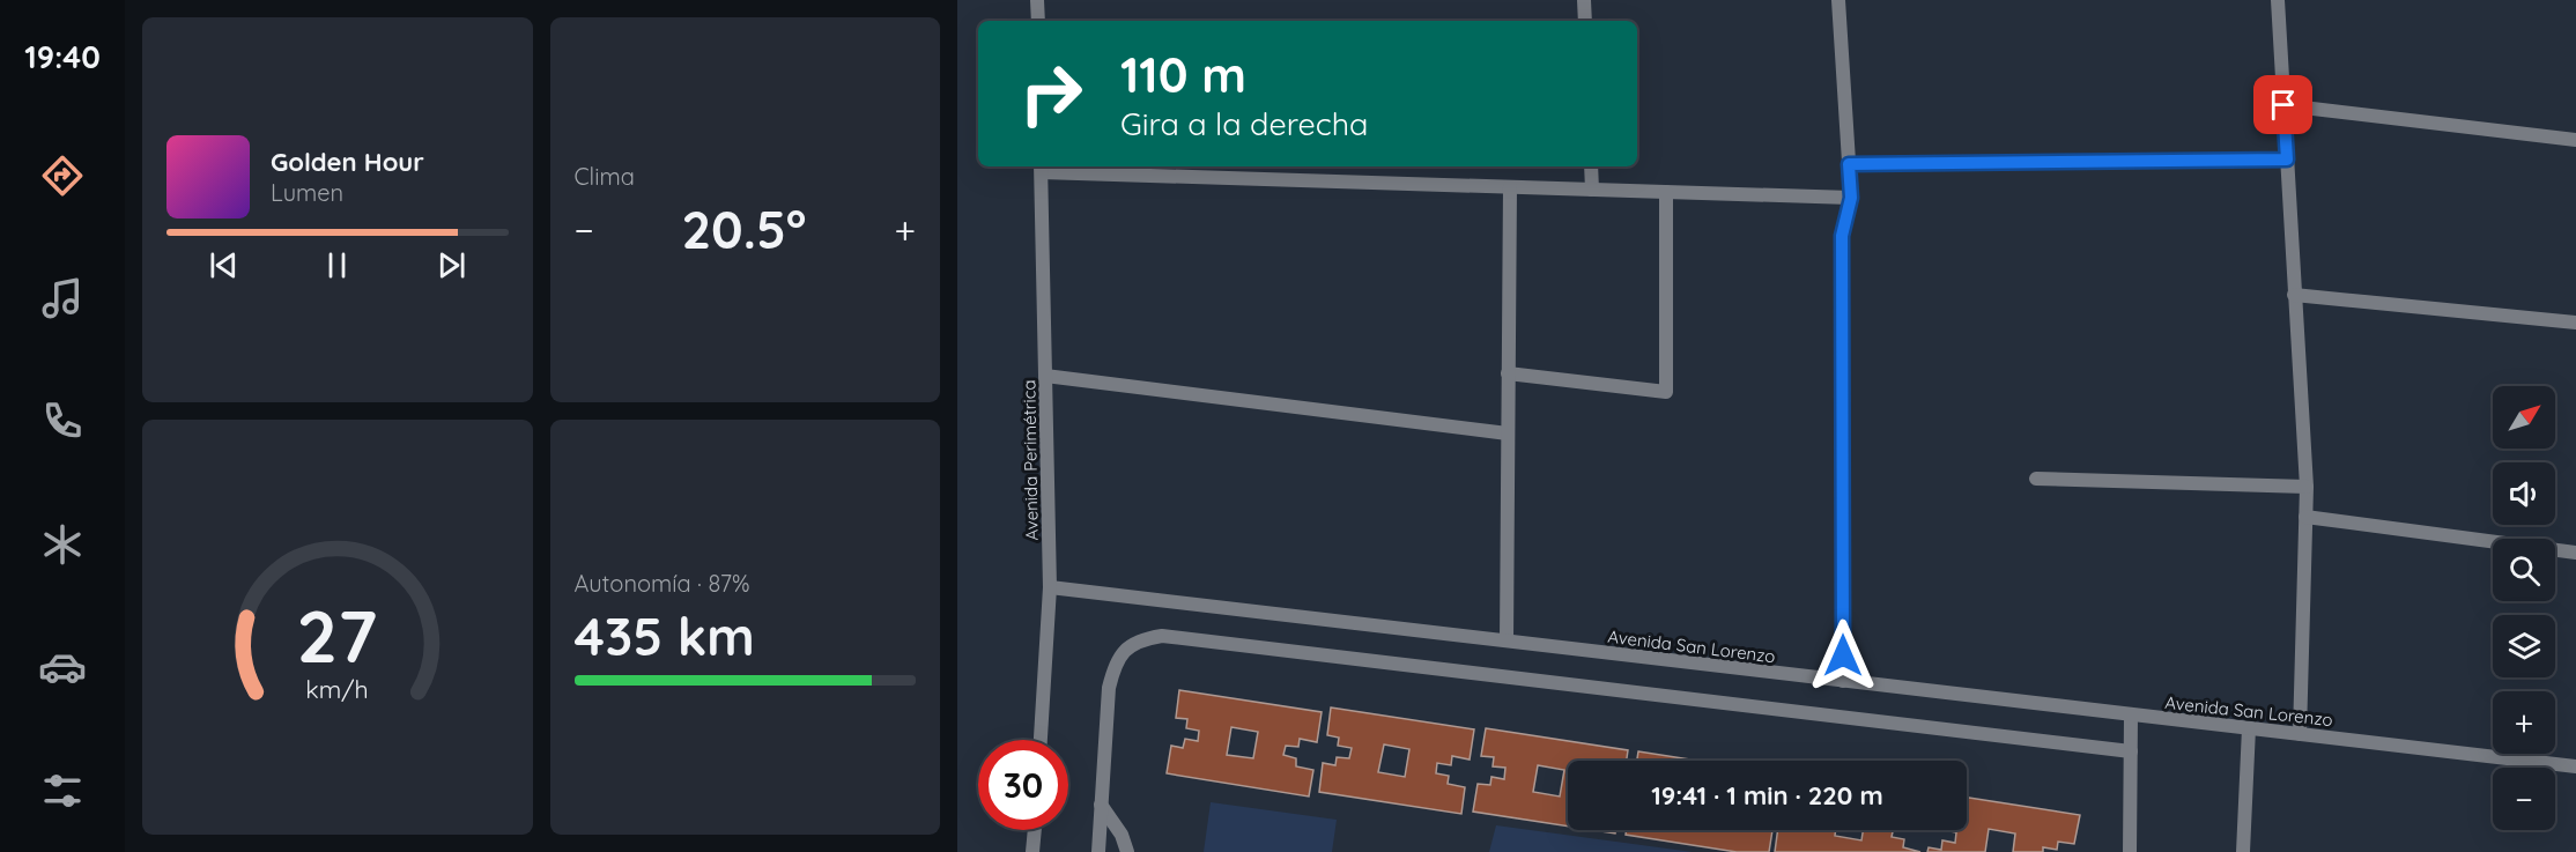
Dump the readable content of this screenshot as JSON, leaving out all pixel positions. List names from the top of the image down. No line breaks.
{"streets":{"street":["Avenida Perimétrica","Avenida San Lorenzo"]},"crossings":[["Avenida Perimétrica","Avenida San Lorenzo"]],"north":"top right","page":{"tabs":"19:40","tile":["Clima",["Autonomía · 87%","435 km"]],"turn":["110 m","Gira a la derecha"],"song":["Golden Hour","Lumen"],"heat":["−","20.5°","+"],"map_buttons":["+","−"],"limit":"30","trip":"19:41 · 1 min · 220 m","gauge":["27","km/h"]}}
